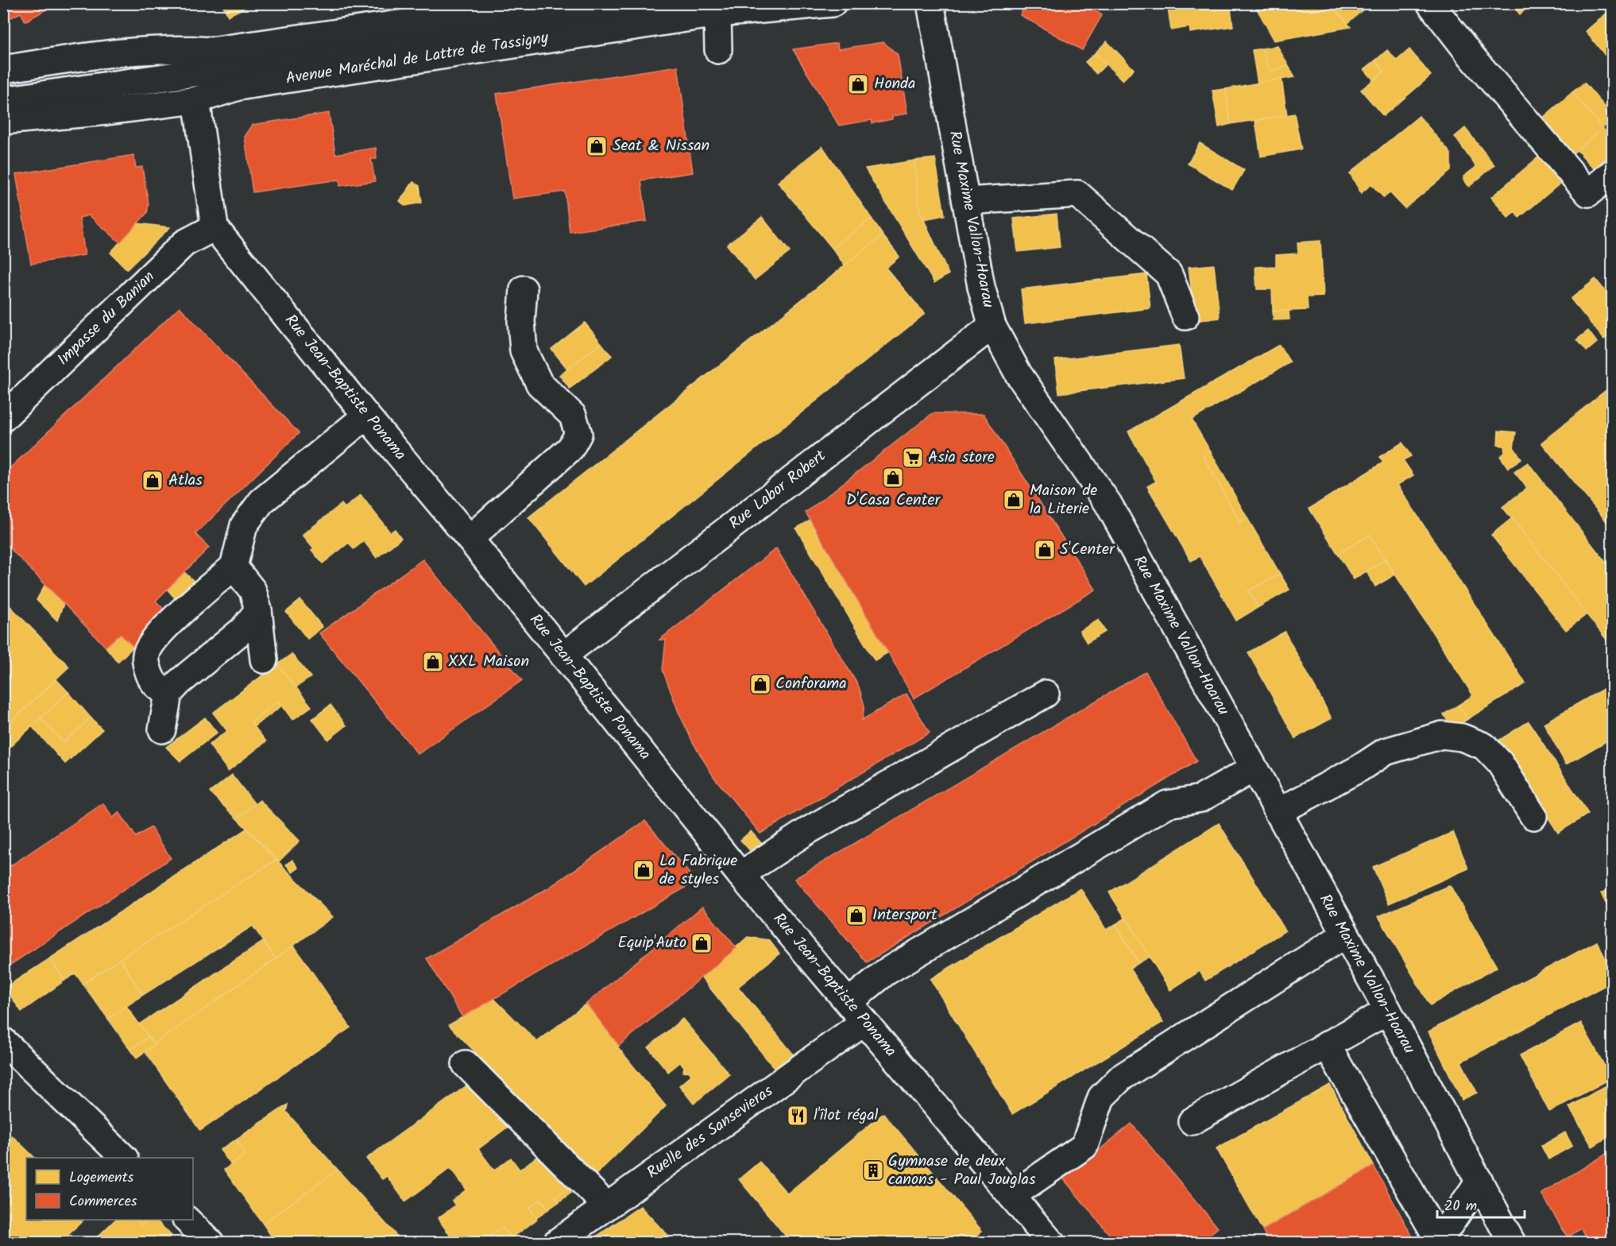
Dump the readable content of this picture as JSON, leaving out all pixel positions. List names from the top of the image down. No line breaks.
{"streets":{"street":["Avenue Maréchal de Lattre de Tassigny","Rue Maxime Vallon-Hoarau","Impasse du Banian","Rue Jean-Baptiste Ponama","Rue Labor Robert","Ruelle des Sansevieras"]},"crossings":[["Rue Maxime Vallon-Hoarau","Rue Labor Robert"],["Impasse du Banian","Rue Jean-Baptiste Ponama"],["Rue Jean-Baptiste Ponama","Rue Labor Robert"],["Rue Jean-Baptiste Ponama","Ruelle des Sansevieras"]],"places":{"shop":["Honda","Seat & Nissan","D'Casa Center","Atlas","Maison de la Literie","S'Center","XXL Maison","Conforama","La Fabrique de styles","Intersport","Equip'Auto"],"supermarket":["Asia store"],"restaurant":["l'îlot régal"],"building":["Gymnase de deux canons - Paul Jouglas"]},"legend":["Logements","Commerces"],"scale_bar":"20 m"}
